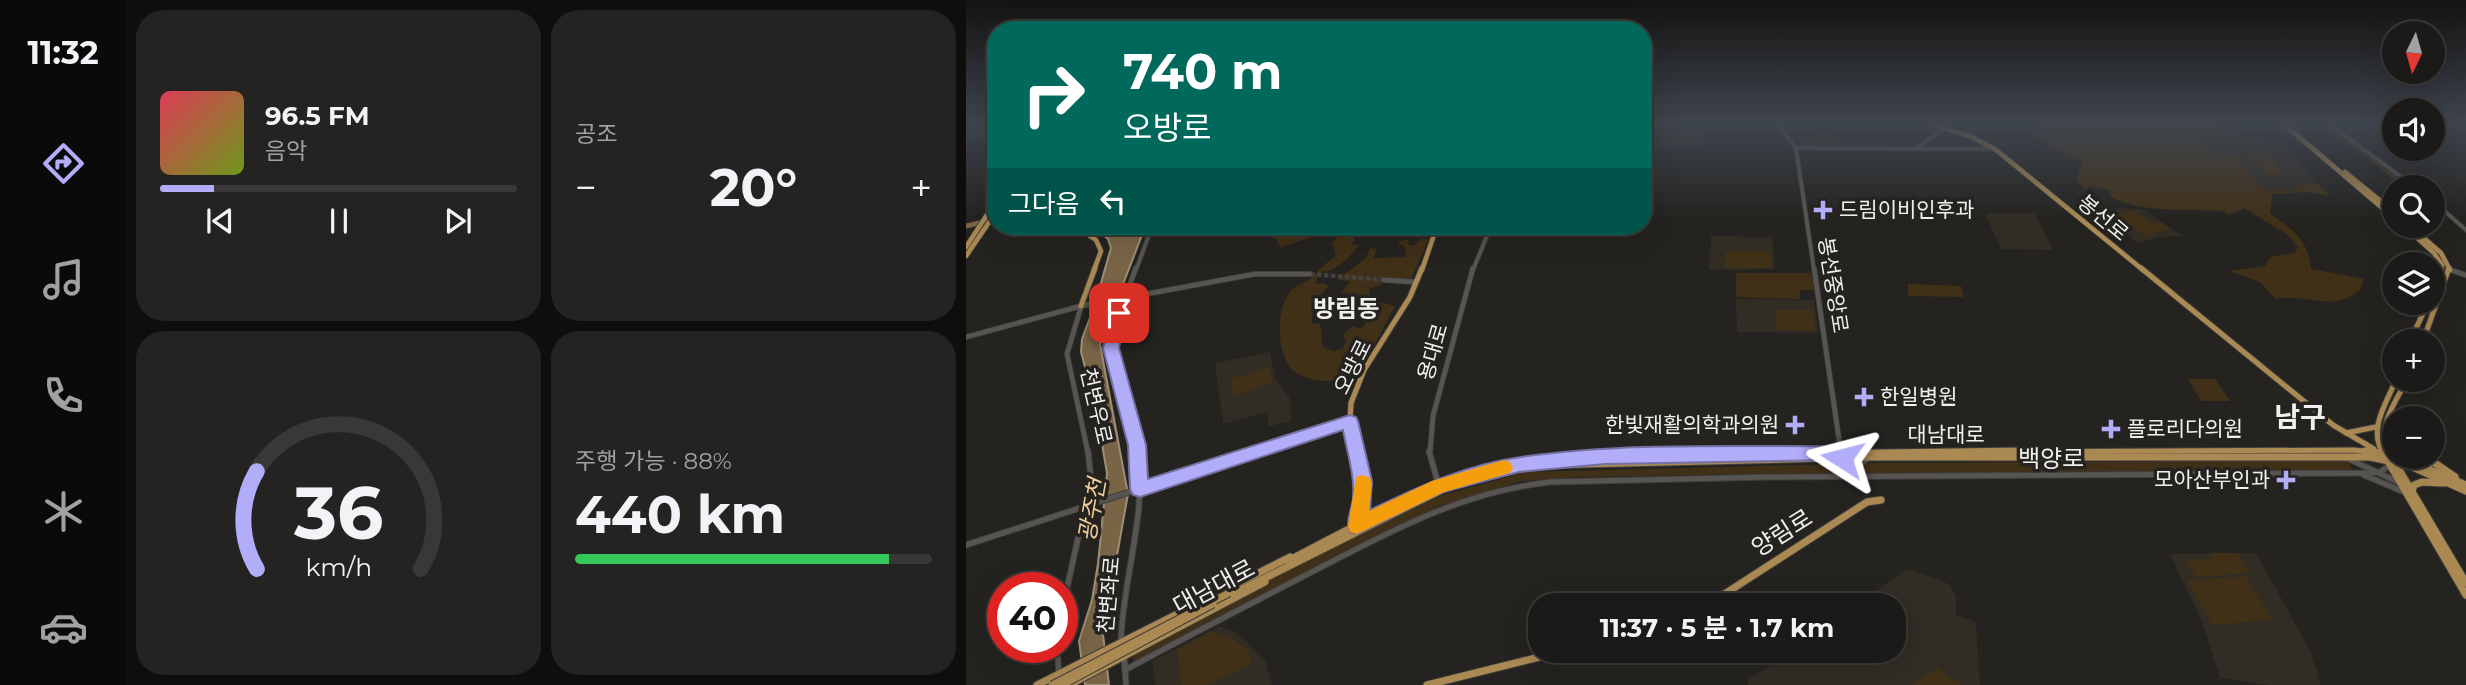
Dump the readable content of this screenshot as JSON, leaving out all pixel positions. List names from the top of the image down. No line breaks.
{"streets":{"main road":["봉선로","오방로","천변우로","대남대로","양림로"],"street":["봉선중앙로","용대로","백양로","천변좌로"]},"crossings":[["봉선중앙로","대남대로"],["용대로","대남대로"],["오방로","대남대로"],["대남대로","천변좌로"],["백양로","천변좌로"]],"districts":["방림동","남구"],"water":["광주천"],"places":{"health":["드림이비인후과","한일병원","한빛재활의학과의원","플로리다의원","모아산부인과"]},"north":"bottom","page":{"tabs":"11:32","tile":["공조",["주행 가능 · 88%","440 km"]],"map_buttons":["+","−"],"turn":["740 m","오방로"],"song":["96.5 FM","음악"],"heat":["−","20°","+"],"then":"그다음","limit":"40","trip":"11:37 · 5 분 · 1.7 km","gauge":["36","km/h"]}}
